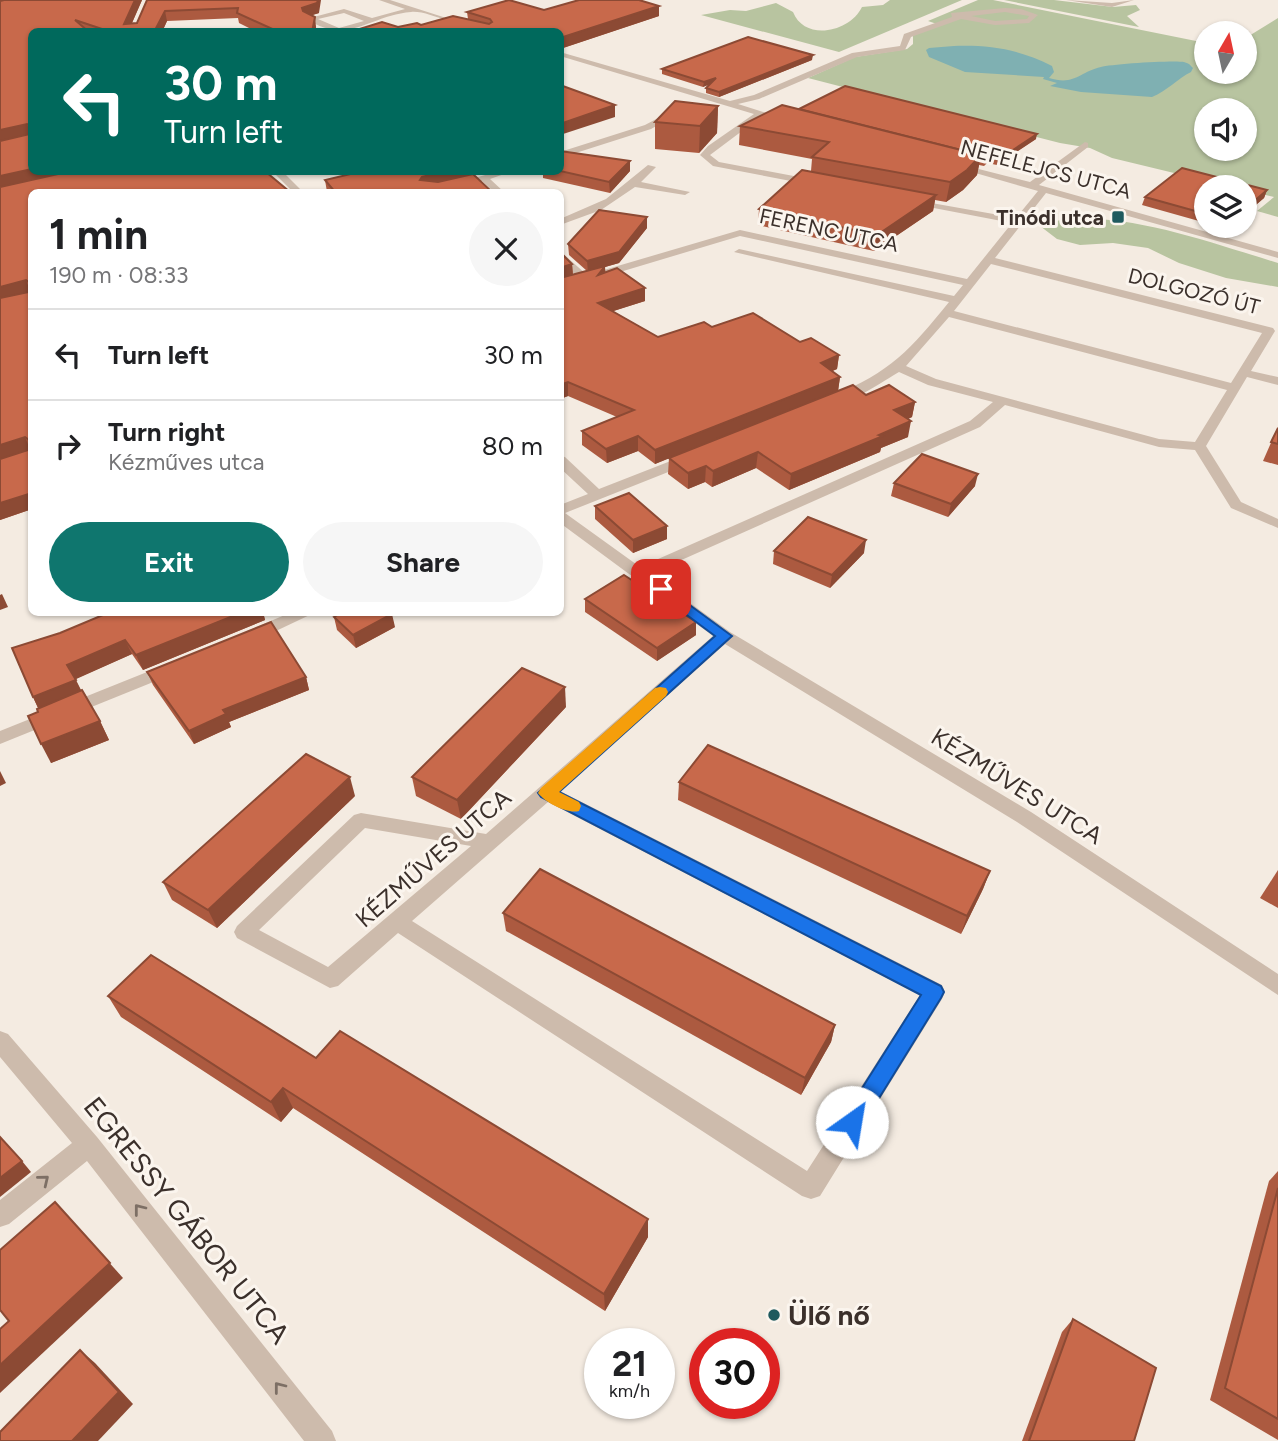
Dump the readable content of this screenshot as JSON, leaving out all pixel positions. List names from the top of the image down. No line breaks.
{"streets":{"street":["NEFELEJCS UTCA","FERENC UTCA","DOLGOZÓ ÚT","KÉZMŰVES UTCA","EGRESSY GÁBOR UTCA"]},"one_way":["EGRESSY GÁBOR UTCA"],"places":{"transit":["Tinódi utca"],"other":["Ülő nő"]},"north":"top","page":{"turn":["30 m","Turn left"],"heading":["1 min","190 m · 08:33"],"list":[{"name":"Turn left","value":"30 m"},{"name":"Turn right","note":"Kézműves utca","value":"80 m"}],"buttons":["Exit","Share"],"speed":"21 km/h","limit":"30"}}
